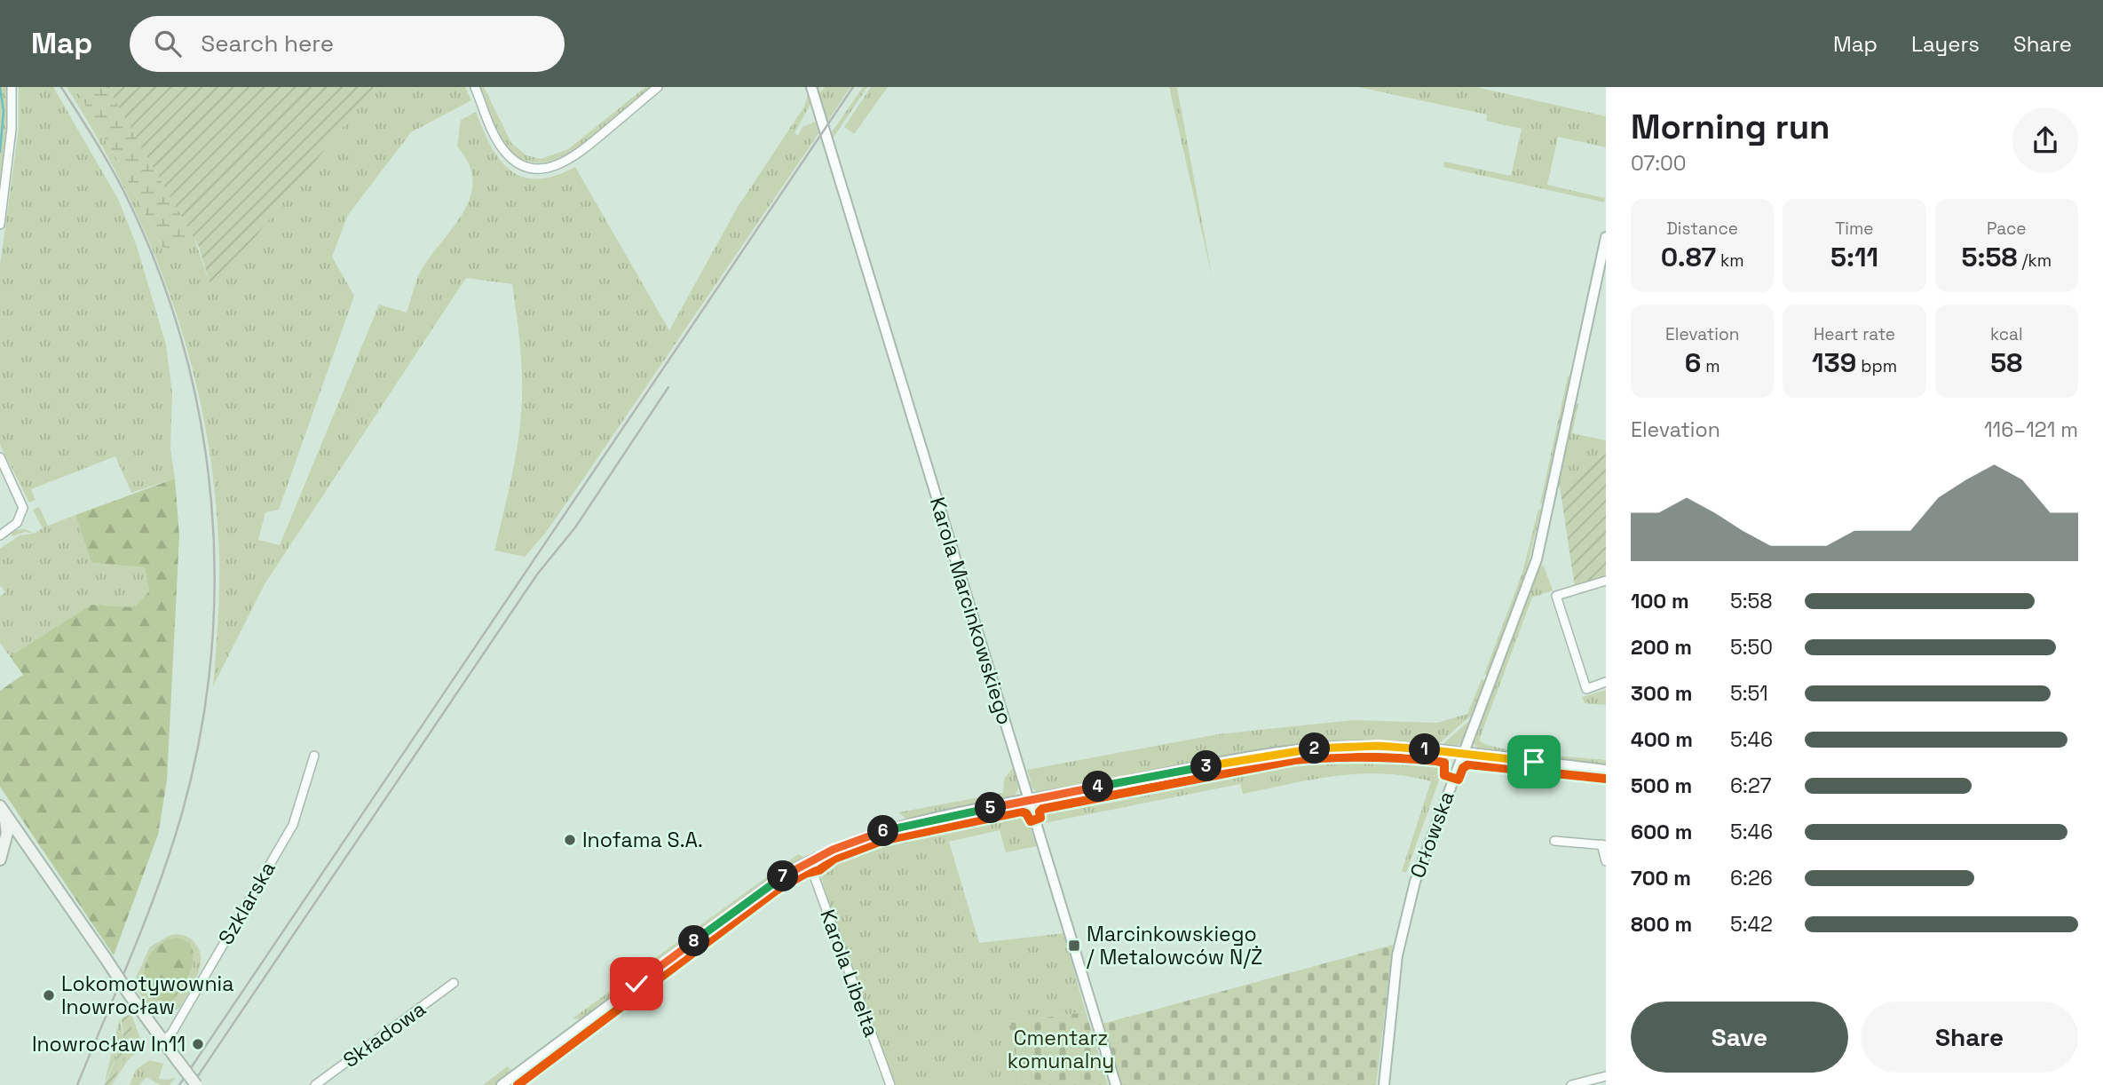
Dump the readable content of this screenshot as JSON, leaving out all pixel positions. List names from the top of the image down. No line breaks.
{"streets":{"street":["Karola Marcinkowskiego","Orłowska","Szklarska","Karola Libelta","Składowa"]},"parks":["Cmentarz komunalny"],"places":{"other":["Inofama S.A.","Lokomotywownia Inowrocław","Inowrocław In11"],"transit":["Marcinkowskiego / Metalowców N/Ż"]},"page":{"header":"Map","search":"Search here","nav":["Map","Layers","Share"],"heading":["Morning run","07:00"],"stats":[["Distance","0.87 km"],["Time","5:11"],["Pace","5:58 /km"],["Elevation","6 m"],["Heart rate","139 bpm"],["kcal","58"]],"chart":["Elevation","116–121 m"],"list":[{"name":"100 m","note":"5:58"},{"name":"200 m","note":"5:50"},{"name":"300 m","note":"5:51"},{"name":"400 m","note":"5:46"},{"name":"500 m","note":"6:27"},{"name":"600 m","note":"5:46"},{"name":"700 m","note":"6:26"},{"name":"800 m","note":"5:42"}],"pins":["2","1","3","4","5","6","7","8"],"buttons":["Save","Share"]}}
